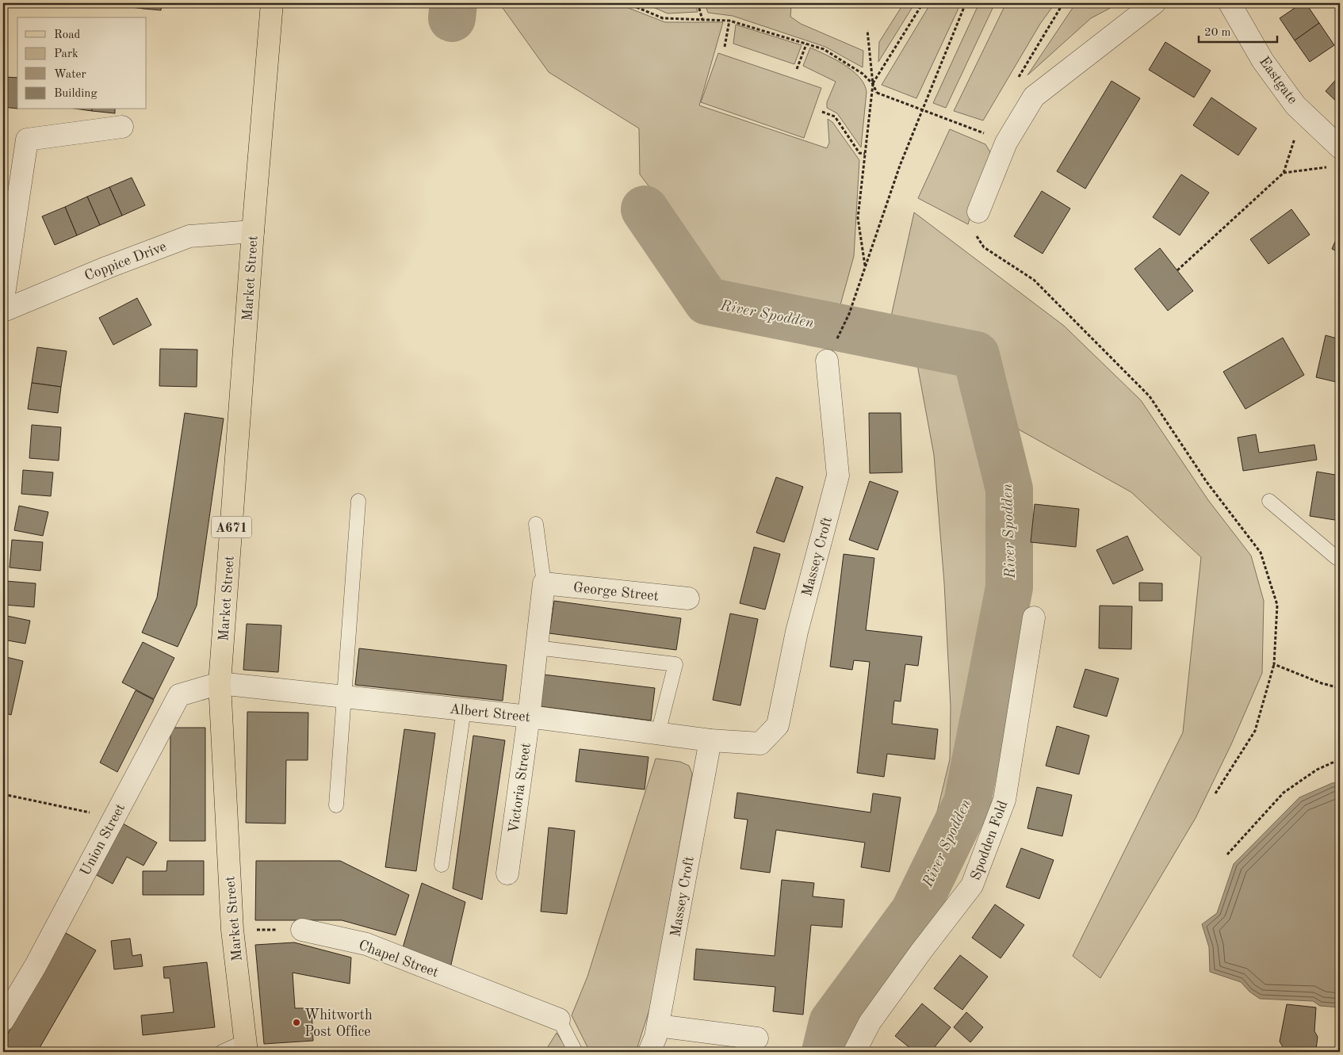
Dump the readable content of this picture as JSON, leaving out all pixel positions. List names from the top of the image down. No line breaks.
{"streets":{"main road":["Market Street","A671"],"street":["Eastgate","Coppice Drive","Massey Croft","George Street","Albert Street","Victoria Street","Union Street","Spodden Fold","Chapel Street"]},"crossings":[["Coppice Drive","Market Street"],["Market Street","Albert Street"],["Market Street","Union Street"],["Massey Croft","Albert Street"],["George Street","Victoria Street"],["Albert Street","Victoria Street"],["Albert Street","Union Street"]],"water":["River Spodden"],"places":["Whitworth Post Office"],"legend":["Road","Park","Water","Building"],"scale_bar":"20 m"}
